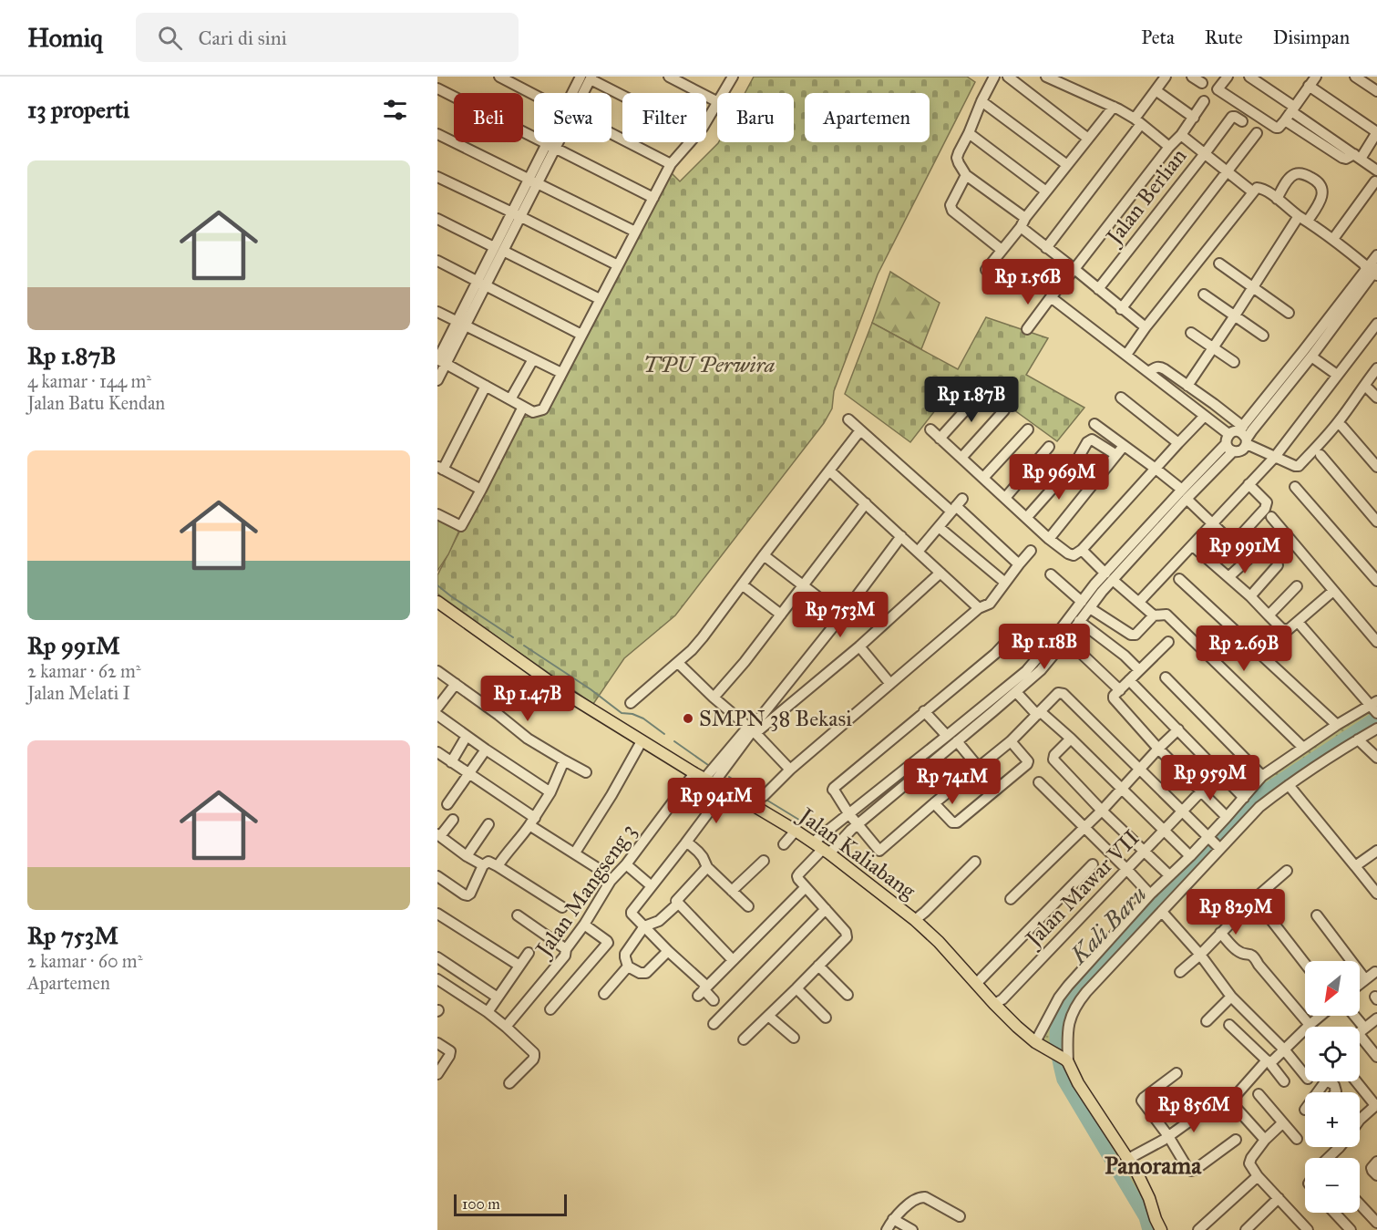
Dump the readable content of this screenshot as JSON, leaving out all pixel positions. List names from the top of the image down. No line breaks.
{"streets":{"main road":["Jalan Kaliabang"],"street":["Jalan Berlian","Jalan Mawar VII","Jalan Mangseng 3"]},"crossings":[["Jalan Kaliabang","Jalan Mawar VII"],["Jalan Kaliabang","Jalan Mangseng 3"]],"districts":["Panorama"],"water":["Kali Baru"],"parks":["TPU Perwira"],"places":["SMPN 38 Bekasi"],"scale_bar":"100 m","north":"bottom left","page":{"header":"Homiq","search":"Cari di sini","nav":["Peta","Rute","Disimpan"],"heading":"13 properti","chip":["Beli","Sewa","Filter","Baru","Apartemen"],"list":[{"name":"Rp 1.87B","note":"4 kamar · 144 m² · Jalan Batu Kendan"},{"name":"Rp 991M","note":"2 kamar · 62 m² · Jalan Melati I"},{"name":"Rp 753M","note":"2 kamar · 60 m² · Apartemen"}],"price":["Rp 1.56B","Rp 1.87B","Rp 969M","Rp 991M","Rp 753M","Rp 1.18B","Rp 2.69B","Rp 1.47B","Rp 959M","Rp 741M","Rp 941M","Rp 829M","Rp 856M"],"map_buttons":["+","−"],"scale":"100 m"}}
